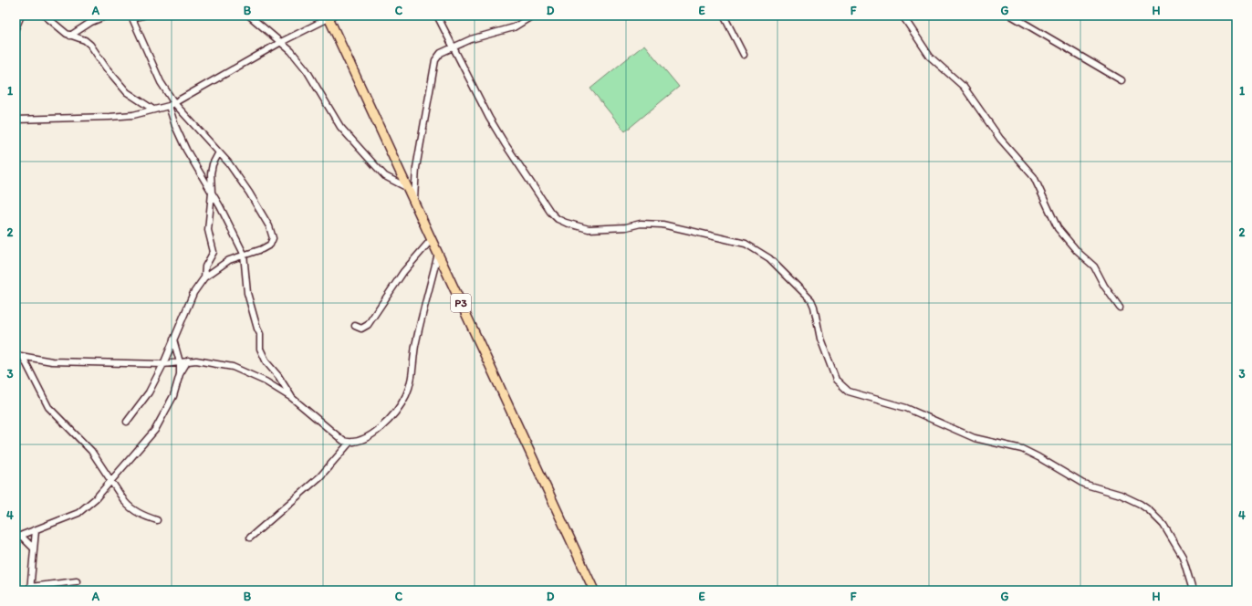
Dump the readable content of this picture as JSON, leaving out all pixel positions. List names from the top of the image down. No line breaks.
{"streets":{"main road":["P3"]},"grid":{"columns":["A","B","C","D","E","F","G","H"],"rows":["1","2","3","4"]}}
